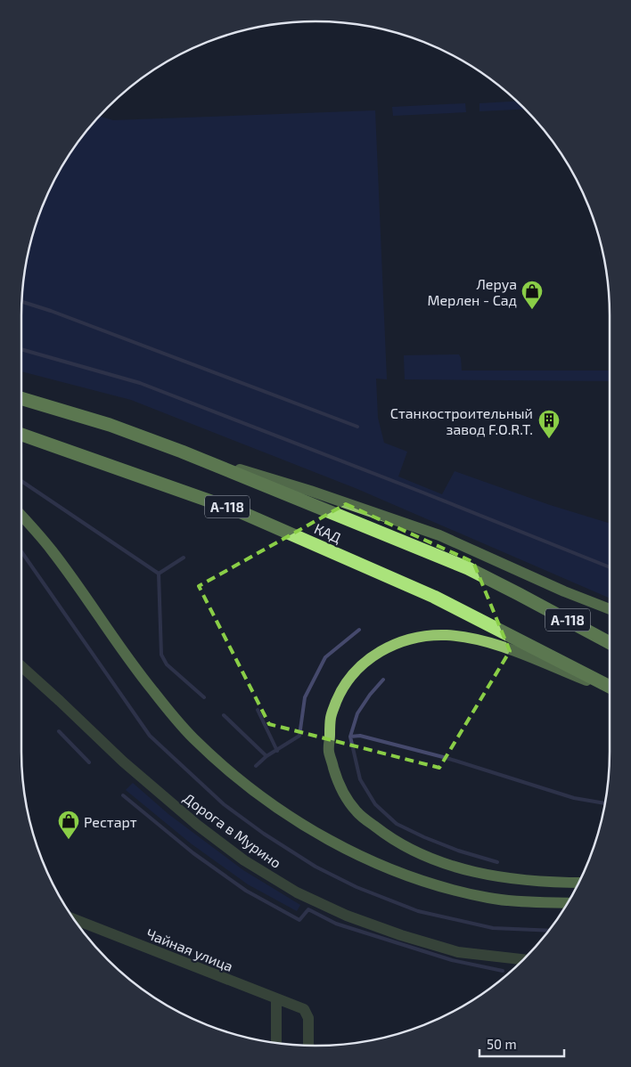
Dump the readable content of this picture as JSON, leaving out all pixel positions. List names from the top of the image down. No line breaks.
{"streets":{"highway":["А-118","КАД"],"street":["Дорога в Мурино","Чайная улица"]},"places":{"shop":["Леруа Мерлен - Сад","Рестарт"],"building":["Станкостроительный завод F.O.R.T."]},"scale_bar":"50 m"}
